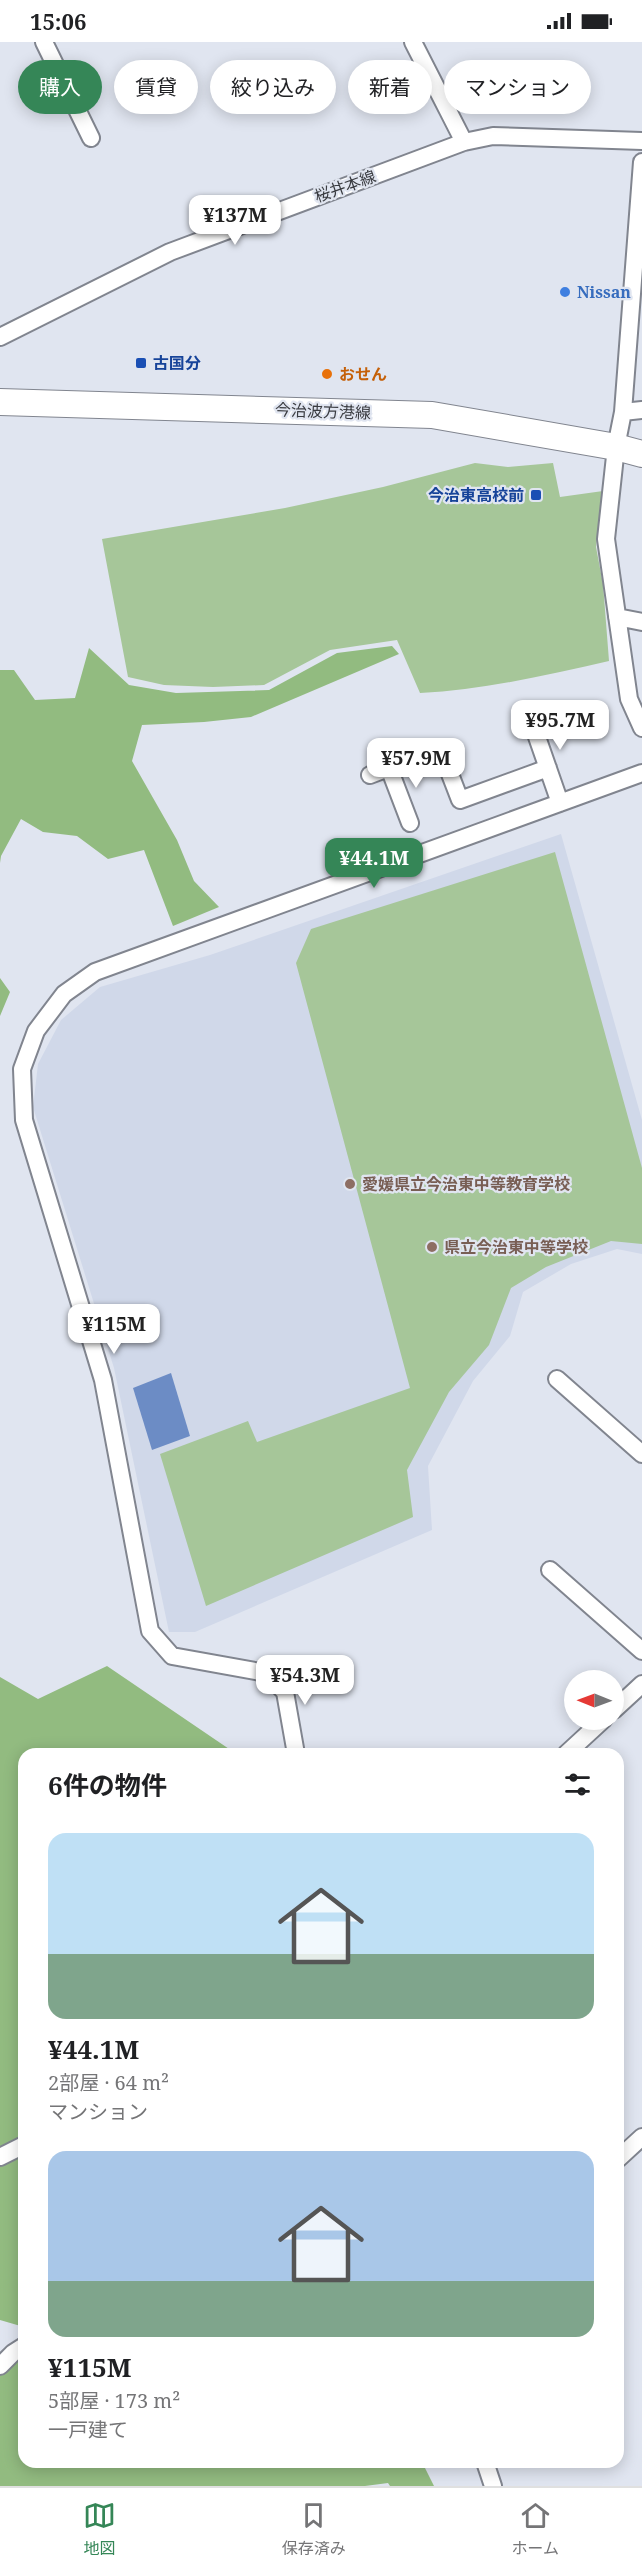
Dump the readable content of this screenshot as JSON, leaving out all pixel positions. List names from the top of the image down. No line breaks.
{"streets":{"main road":["今治波方港線"],"street":["桜井本線"]},"places":{"other":["Nissan","おせん","愛媛県立今治東中等教育学校","県立今治東中等学校"],"transit":["古国分","今治東高校前"]},"north":"left","page":{"status":"15:06","chip":["購入","賃貸","絞り込み","新着","マンション"],"price":["¥137M","¥95.7M","¥57.9M","¥44.1M","¥115M","¥54.3M"],"heading":"6件の物件","list":[{"name":"¥44.1M","note":"2部屋 · 64 m² · マンション"},{"name":"¥115M","note":"5部屋 · 173 m² · 一戸建て"}],"tabs":["地図","保存済み","ホーム"]}}
